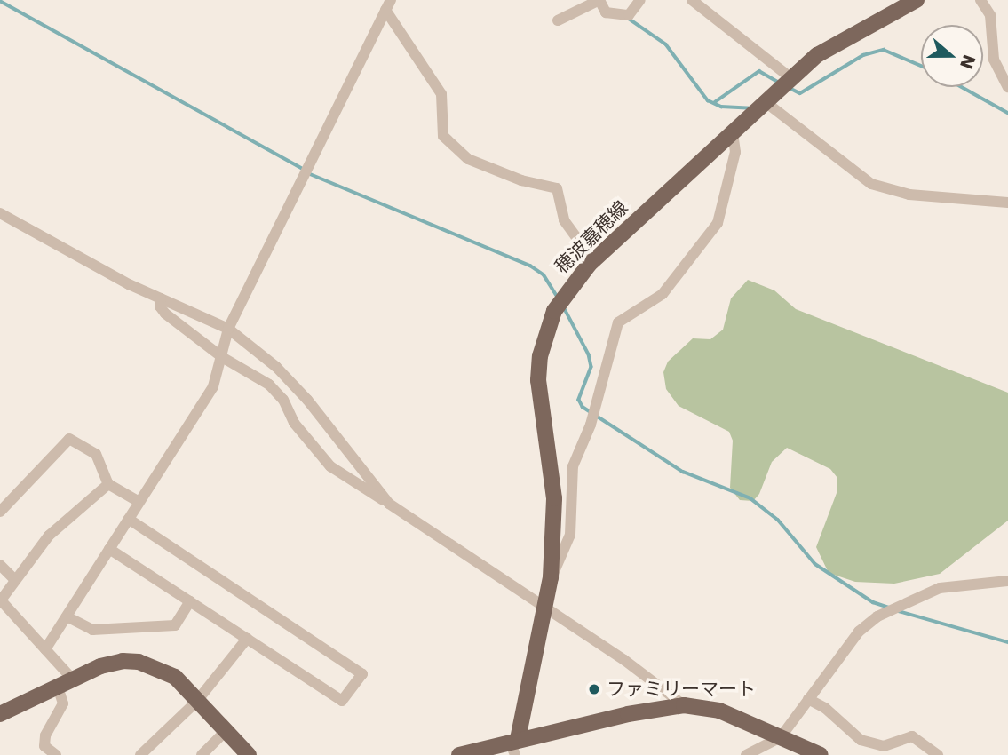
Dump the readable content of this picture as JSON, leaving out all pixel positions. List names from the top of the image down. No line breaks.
{"streets":{"main road":["穂波嘉穂線"]},"places":["ファミリーマート"],"north":"right"}
